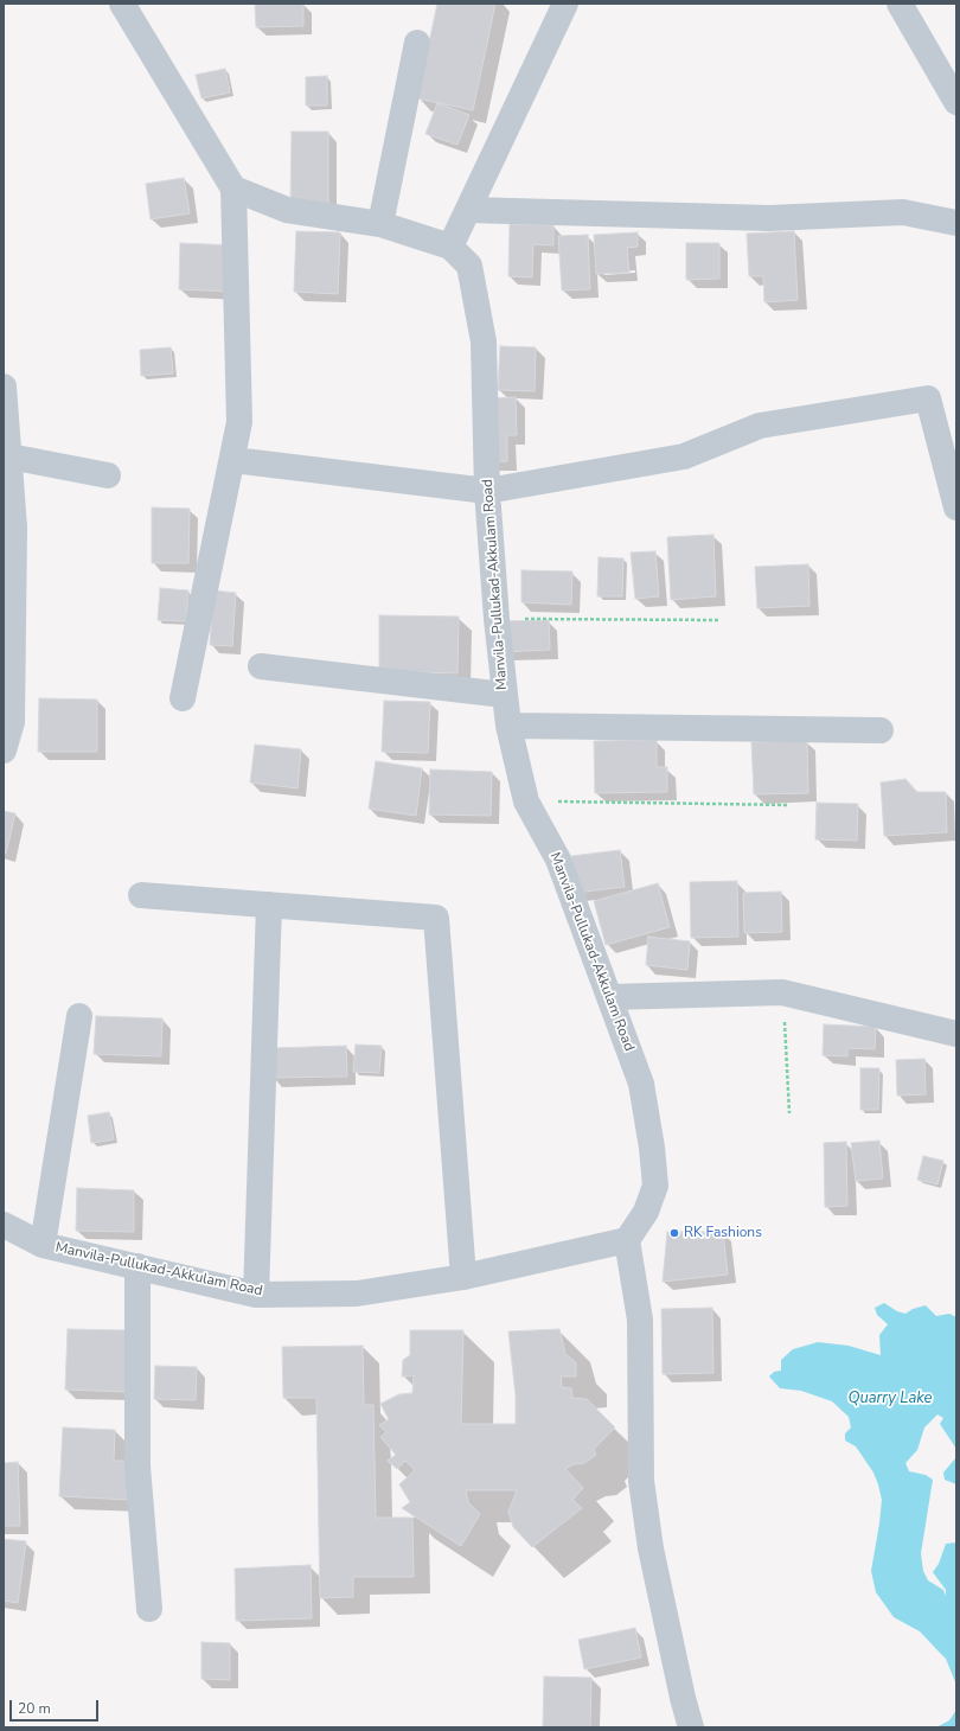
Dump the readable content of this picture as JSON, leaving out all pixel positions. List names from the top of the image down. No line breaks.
{"streets":{"street":["Manvila-Pullukad-Akkulam Road"]},"water":["Quarry Lake"],"places":["RK Fashions"],"scale_bar":"20 m"}
